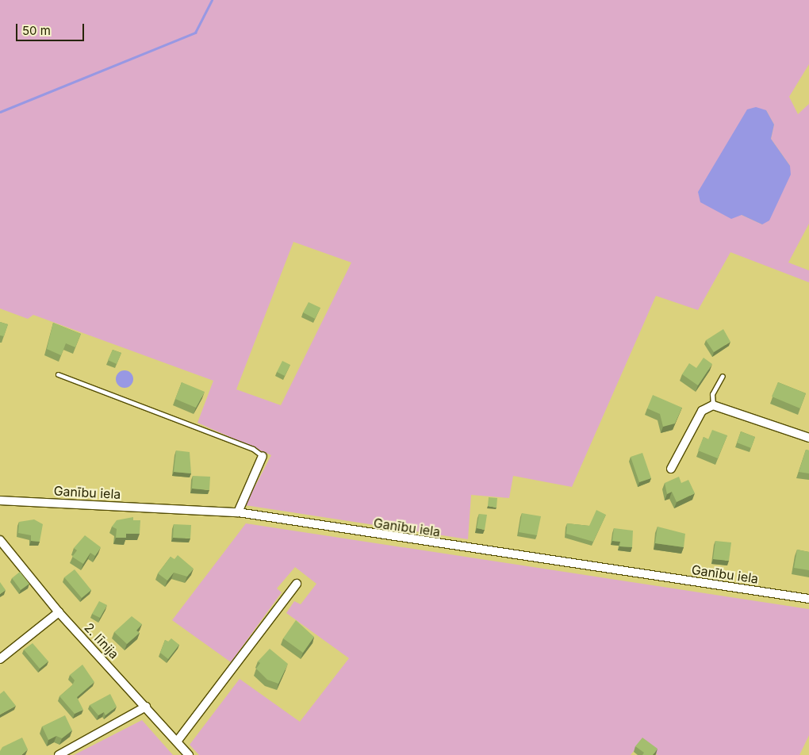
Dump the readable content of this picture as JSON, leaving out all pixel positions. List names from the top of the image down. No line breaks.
{"streets":{"street":["Ganību iela","2. līnija"]},"scale_bar":"50 m"}
